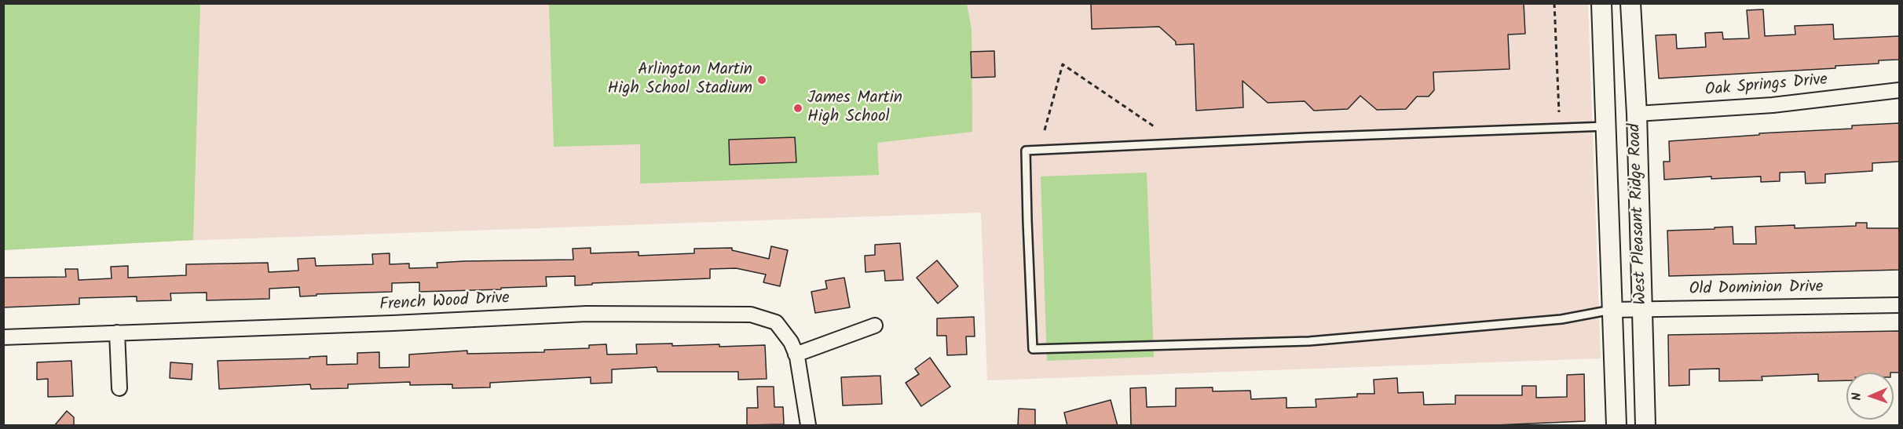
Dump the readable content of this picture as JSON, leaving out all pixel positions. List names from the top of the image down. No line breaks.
{"streets":{"main road":["West Pleasant Ridge Road"],"street":["Oak Springs Drive","Old Dominion Drive","French Wood Drive"]},"crossings":[["Oak Springs Drive","West Pleasant Ridge Road"],["West Pleasant Ridge Road","Old Dominion Drive"]],"places":["Arlington Martin High School Stadium","James Martin High School"],"north":"left"}
